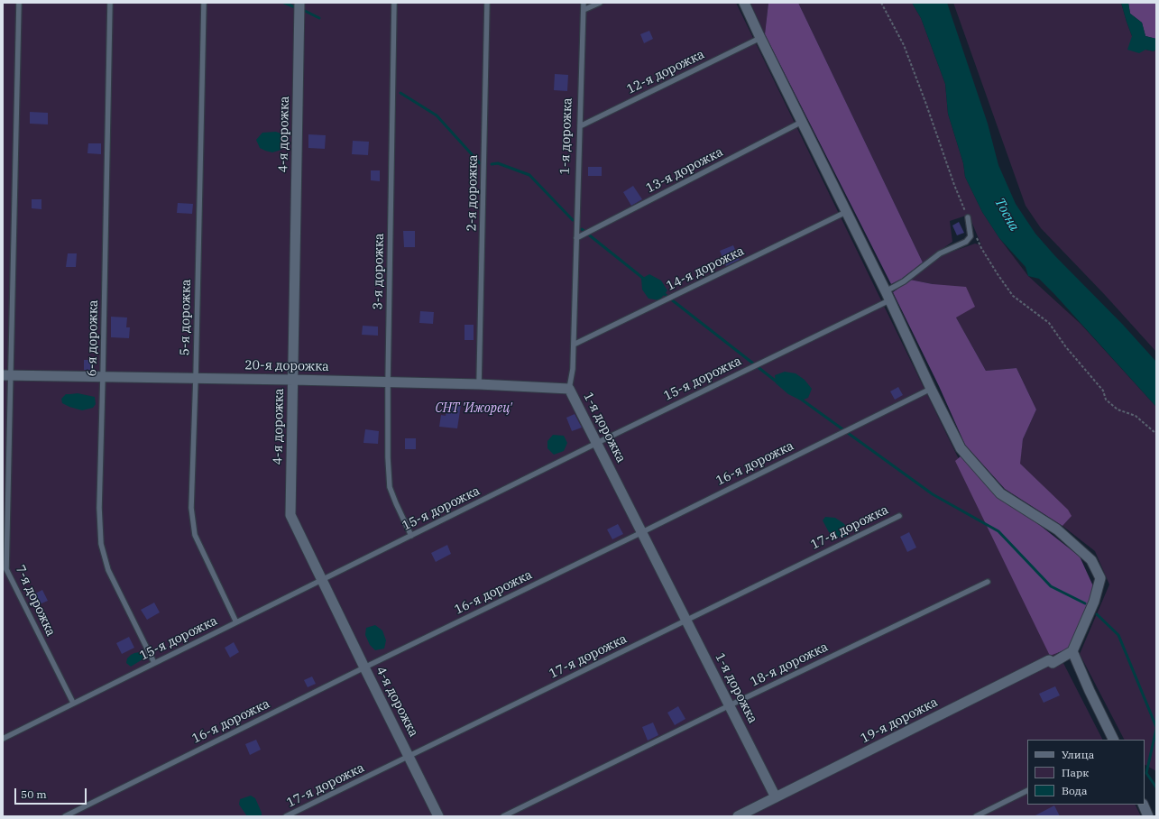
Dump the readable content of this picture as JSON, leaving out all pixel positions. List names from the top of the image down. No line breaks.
{"streets":{"street":["4-я дорожка","1-я дорожка","20-я дорожка","19-я дорожка"],"lane":["12-я дорожка","13-я дорожка","2-я дорожка","14-я дорожка","3-я дорожка","5-я дорожка","6-я дорожка","15-я дорожка","16-я дорожка","17-я дорожка","7-я дорожка","18-я дорожка"]},"crossings":[["12-я дорожка","1-я дорожка"],["4-я дорожка","20-я дорожка"],["4-я дорожка","15-я дорожка"],["4-я дорожка","16-я дорожка"],["4-я дорожка","17-я дорожка"],["1-я дорожка","13-я дорожка"],["1-я дорожка","14-я дорожка"],["1-я дорожка","20-я дорожка"],["1-я дорожка","15-я дорожка"],["1-я дорожка","16-я дорожка"],["1-я дорожка","17-я дорожка"],["1-я дорожка","18-я дорожка"],["1-я дорожка","19-я дорожка"],["2-я дорожка","20-я дорожка"],["3-я дорожка","20-я дорожка"],["3-я дорожка","15-я дорожка"],["5-я дорожка","20-я дорожка"],["5-я дорожка","15-я дорожка"],["6-я дорожка","20-я дорожка"],["6-я дорожка","15-я дорожка"],["20-я дорожка","7-я дорожка"],["15-я дорожка","7-я дорожка"]],"water":["Тосна"],"parks":["СНТ 'Ижорец'"],"legend":["Улица","Парк","Вода"],"scale_bar":"50 m"}
